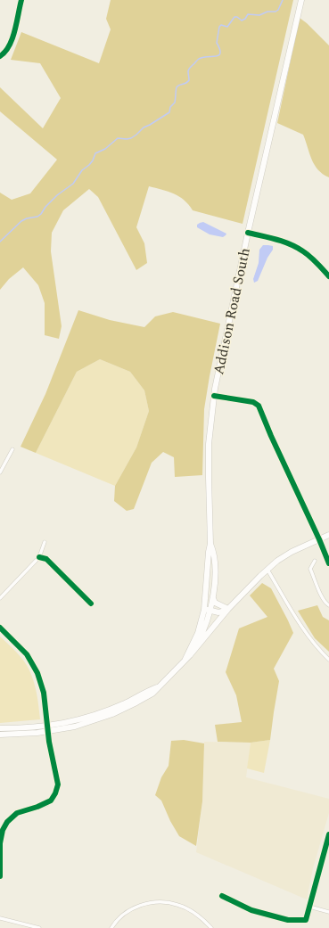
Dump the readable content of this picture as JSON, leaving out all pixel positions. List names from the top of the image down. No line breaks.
{"streets":{"main road":["Addison Road South"]}}
